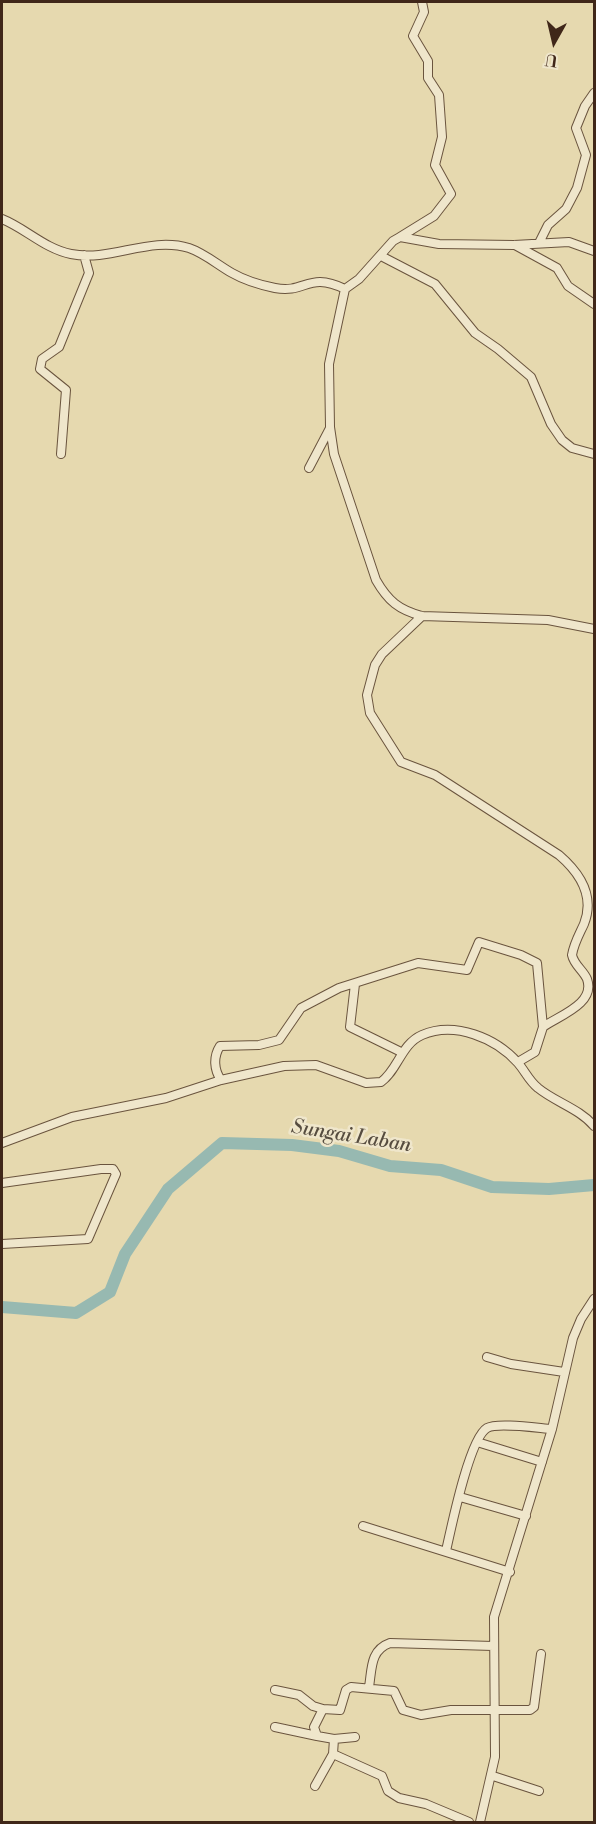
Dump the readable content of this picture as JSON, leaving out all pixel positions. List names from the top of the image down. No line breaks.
{"water":["Sungai Laban"],"north":"bottom"}
